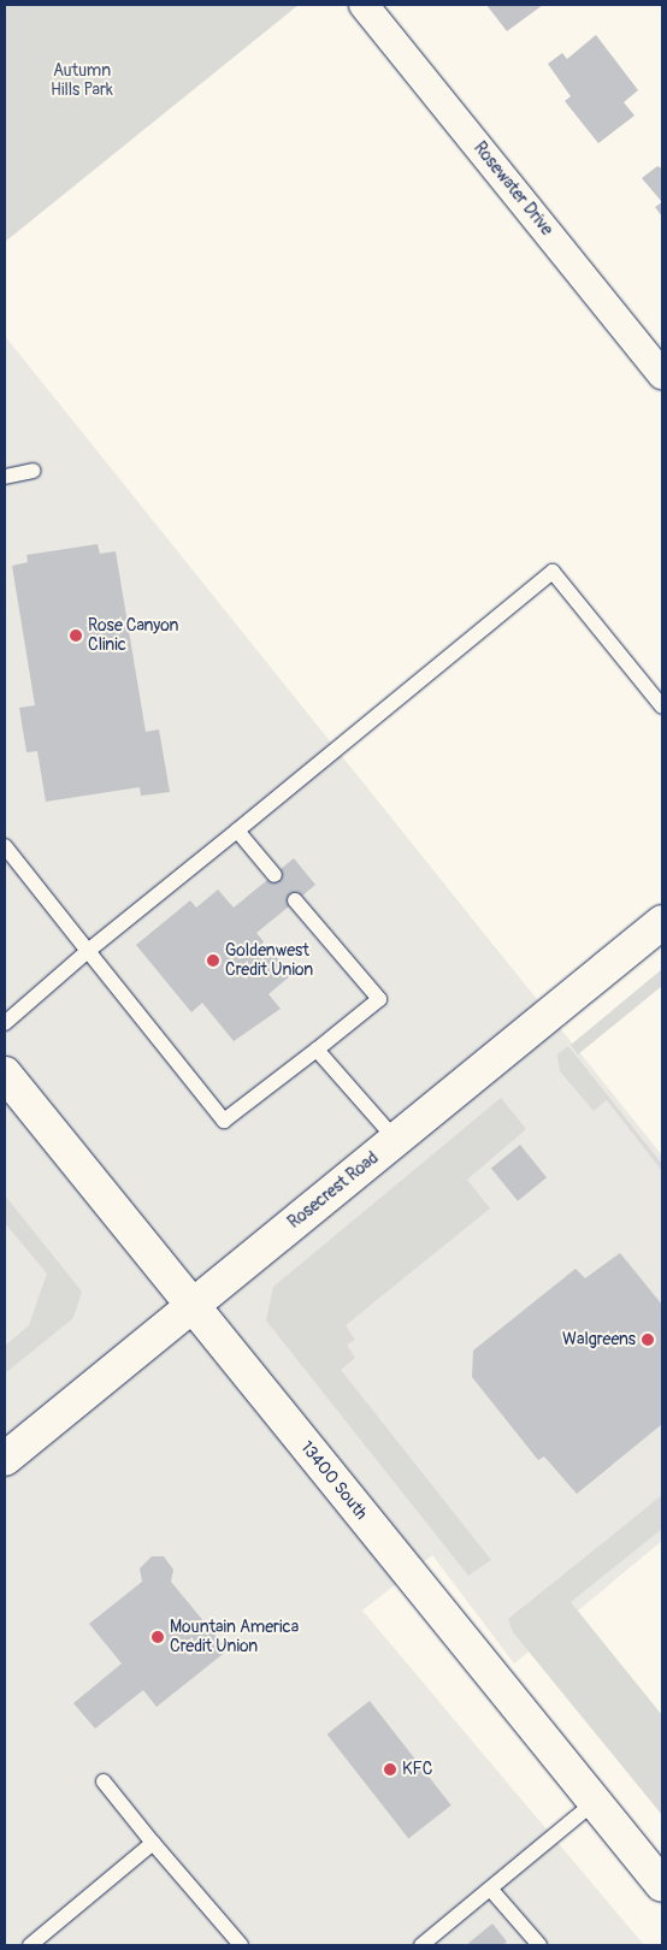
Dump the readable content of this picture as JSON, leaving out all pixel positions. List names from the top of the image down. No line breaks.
{"streets":{"main road":["Rosecrest Road","13400 South"],"street":["Rosewater Drive"]},"crossings":[["Rosecrest Road","13400 South"]],"parks":["Autumn Hills Park"],"places":["Rose Canyon Clinic","Goldenwest Credit Union","Walgreens","Mountain America Credit Union","KFC"]}
